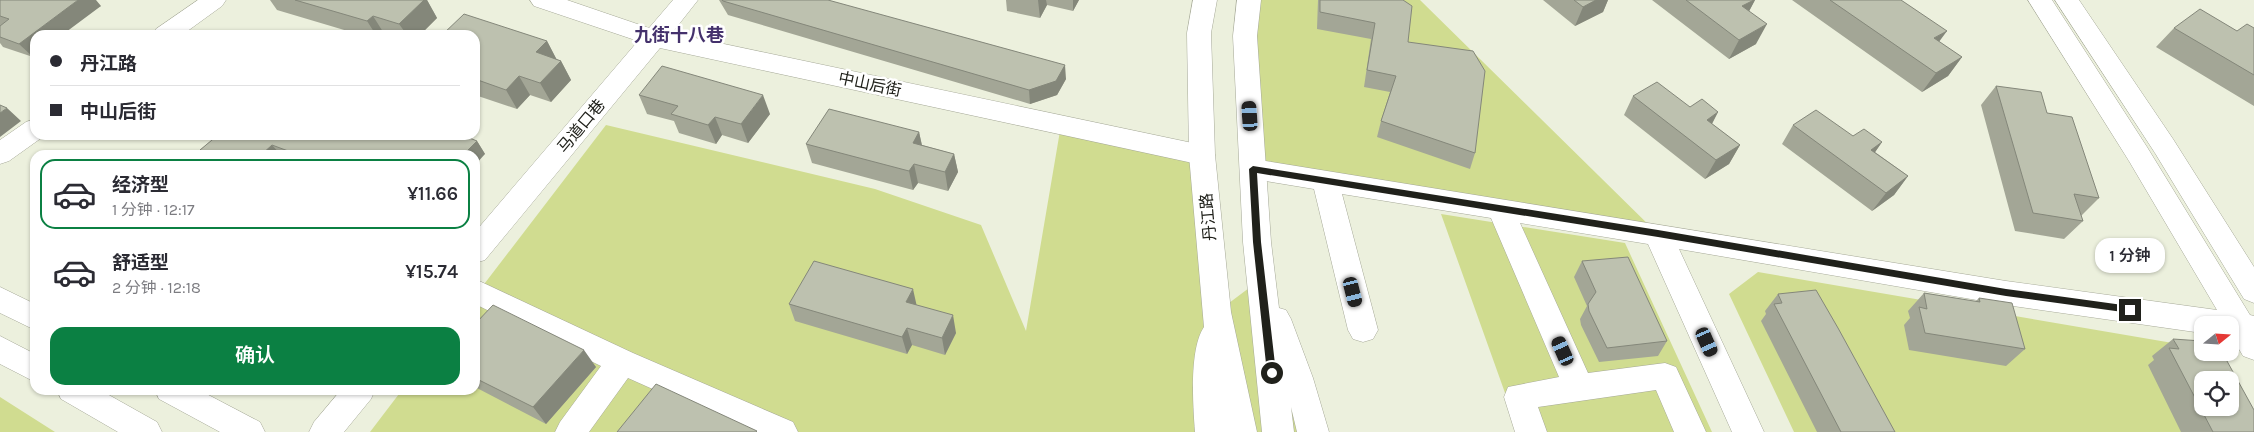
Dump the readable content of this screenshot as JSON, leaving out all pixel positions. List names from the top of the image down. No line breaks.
{"streets":{"street":["中山后街","马道口巷","丹江路"]},"crossings":[["中山后街","马道口巷"],["中山后街","丹江路"]],"districts":["九街十八巷"],"north":"right","page":{"banner":["丹江路","中山后街"],"list":[{"name":"经济型","note":"1 分钟 · 12:17","value":"¥11.66"},{"name":"舒适型","note":"2 分钟 · 12:18","value":"¥15.74"}],"bubble":"1 分钟","buttons":"确认"}}
